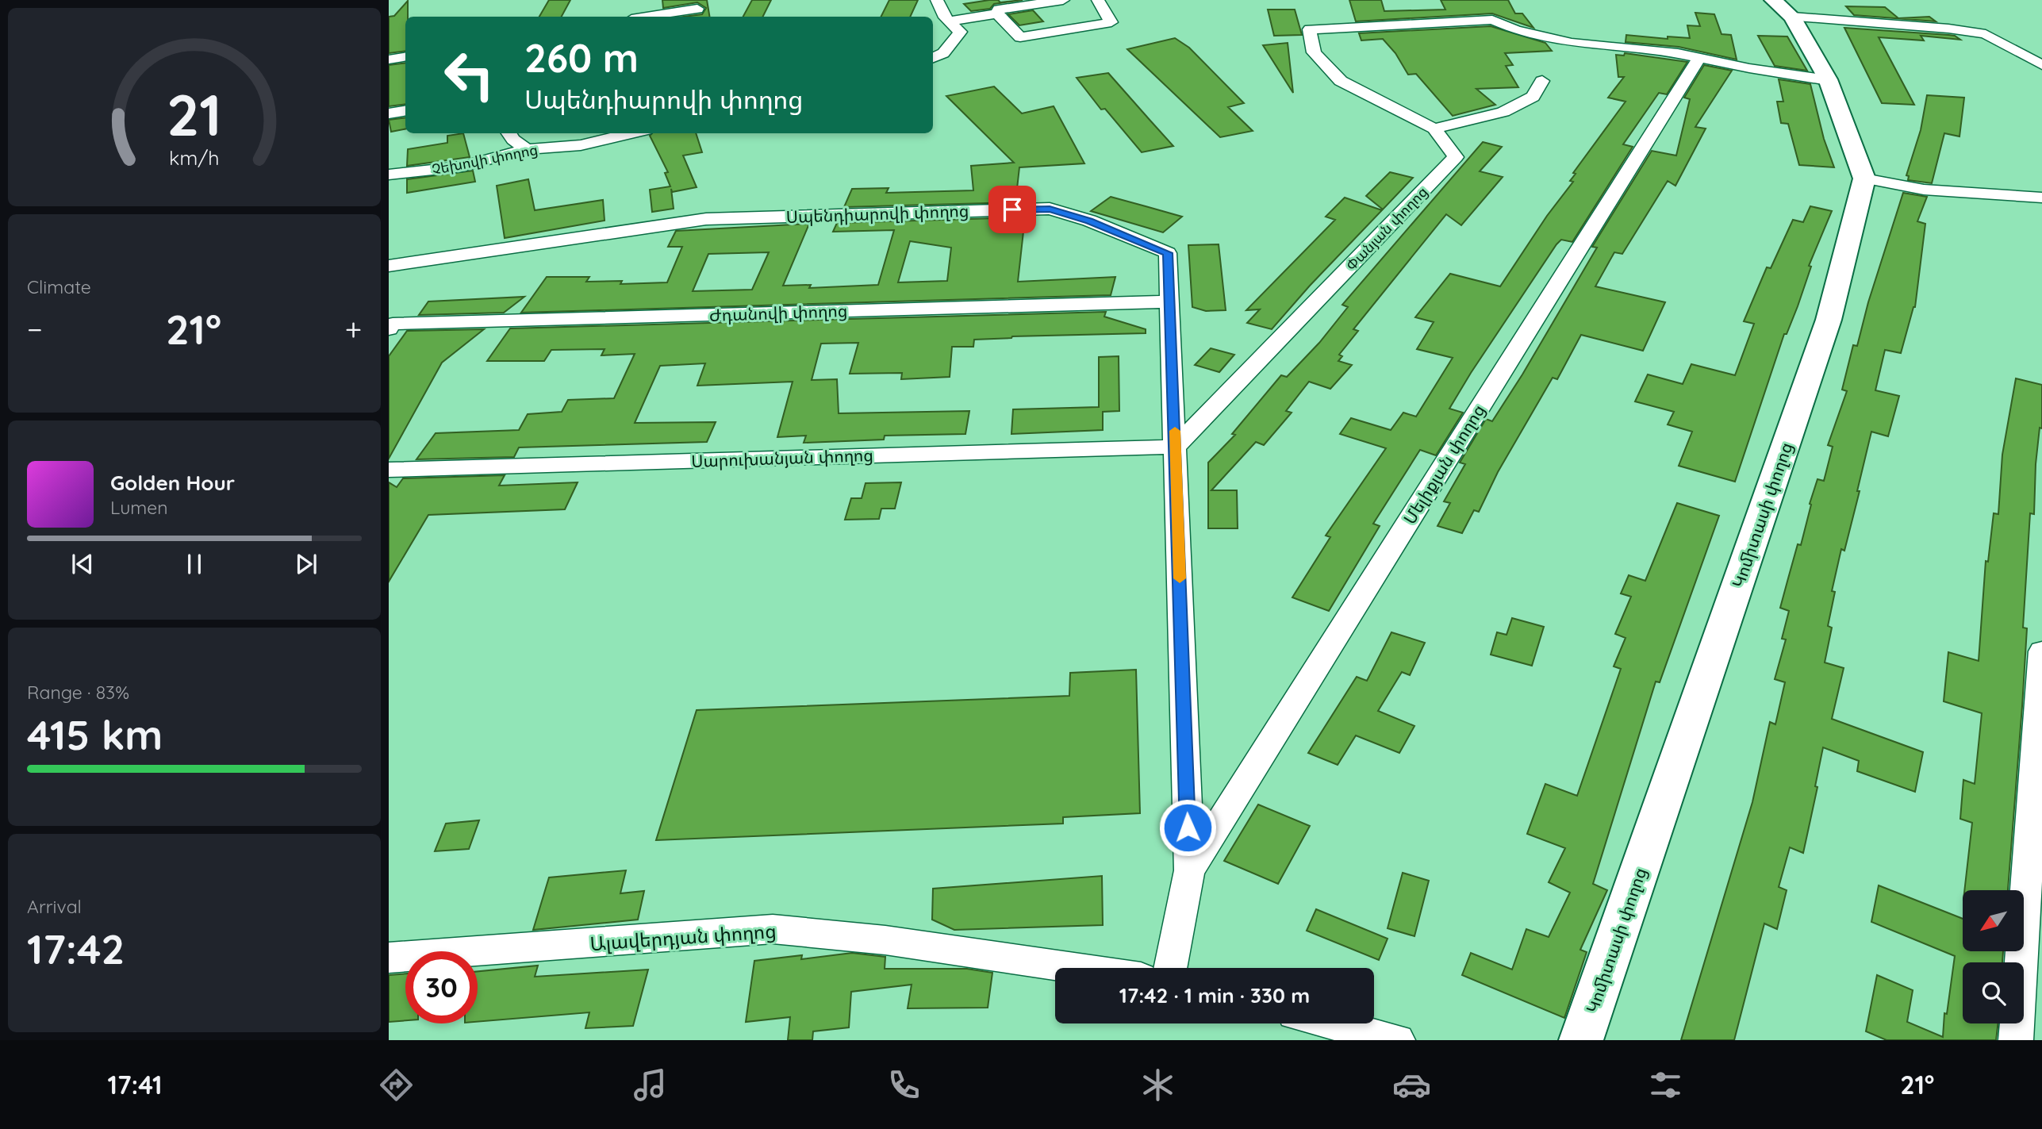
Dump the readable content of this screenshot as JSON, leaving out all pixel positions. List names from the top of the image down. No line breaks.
{"streets":{"main road":["Կոմիտասի փողոց"],"street":["Չեխովի փողոց","Սպենդիարովի փողոց","Փանյան փողոց","Ժդանովի փողոց","Սարուխանյան փողոց","Մելիքյան փողոց","Ալավերդյան փողոց"]},"crossings":[["Սպենդիարովի փողոց","Փանյան փողոց"],["Սպենդիարովի փողոց","Ժդանովի փողոց"],["Սպենդիարովի փողոց","Սարուխանյան փողոց"],["Սպենդիարովի փողոց","Մելիքյան փողոց"],["Փանյան փողոց","Սարուխանյան փողոց"],["Փանյան փողոց","Մելիքյան փողոց"]],"north":"bottom left","page":{"turn":["260 m","Սպենդիարովի փողոց"],"tile":["Climate",["Range · 83%","415 km"],["Arrival","17:42"]],"heat":["−","21°","+"],"song":["Golden Hour","Lumen"],"limit":"30","trip":"17:42 · 1 min · 330 m","tabs":["17:41","21°"],"gauge":["21","km/h"]}}
